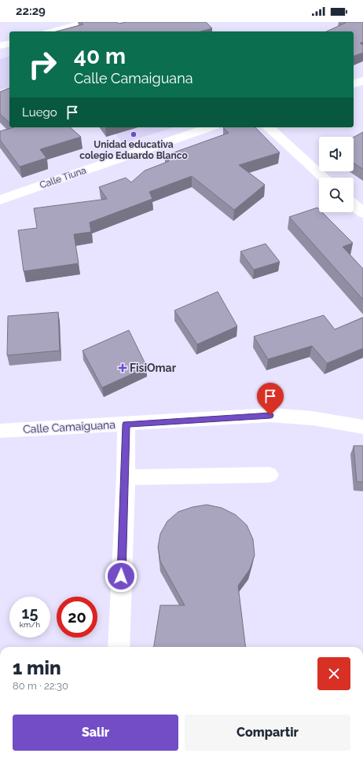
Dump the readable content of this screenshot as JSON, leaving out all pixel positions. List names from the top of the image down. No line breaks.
{"streets":{"street":["Calle Tiuna","Calle Camaiguana"]},"places":{"other":["Unidad educativa colegio Eduardo Blanco"],"health":["FisiOmar"]},"page":{"status":"22:29","turn":["40 m","Calle Camaiguana"],"then":"Luego","speed":"15 km/h","limit":"20","heading":["1 min","80 m · 22:30"],"buttons":["Salir","Compartir"]}}
